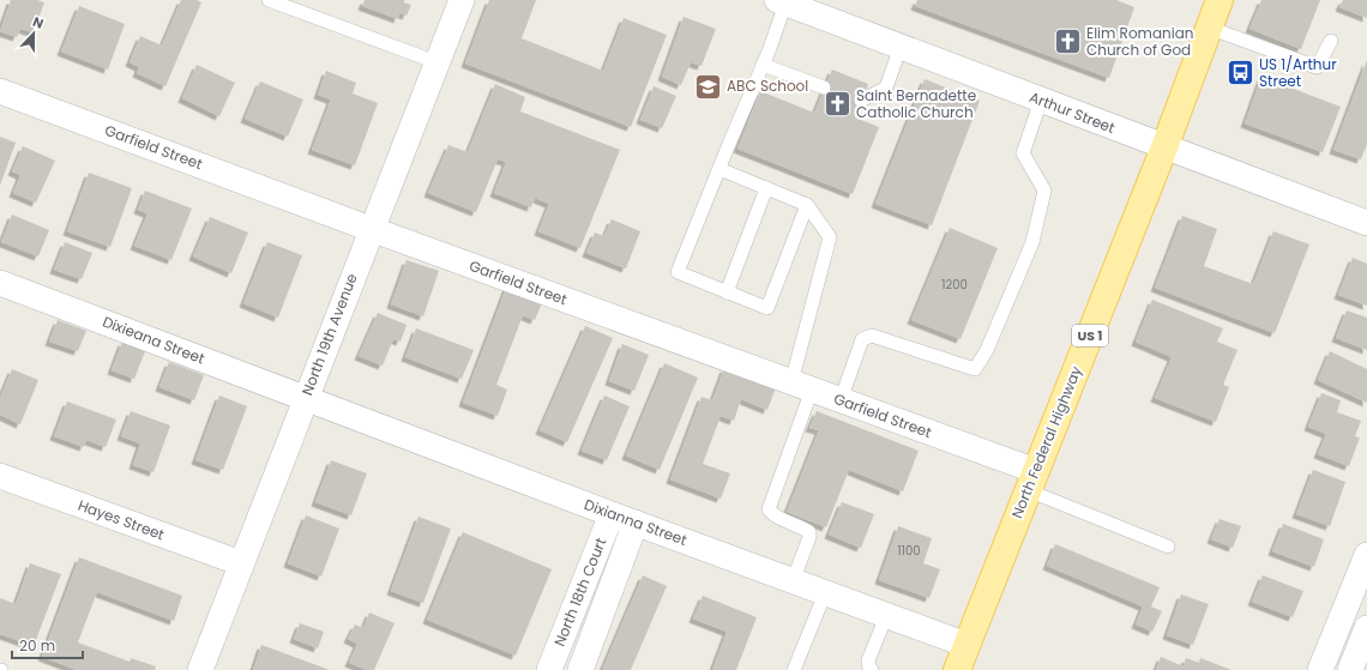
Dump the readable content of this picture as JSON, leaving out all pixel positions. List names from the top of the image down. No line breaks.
{"streets":{"main road":["US 1","North Federal Highway"],"street":["Arthur Street","Garfield Street","North 19th Avenue","Dixieana Street","Hayes Street","Dixianna Street","North 18th Court"]},"crossings":[["Arthur Street","North Federal Highway"],["Garfield Street","North 19th Avenue"],["Garfield Street","North Federal Highway"],["North 19th Avenue","Dixieana Street"],["North 19th Avenue","Hayes Street"],["North 19th Avenue","Dixianna Street"],["Dixieana Street","Dixianna Street"],["North Federal Highway","Dixianna Street"],["Dixianna Street","North 18th Court"]],"places":{"church":["Elim Romanian Church of God","Saint Bernadette Catholic Church"],"bus stop":["US 1/Arthur Street"],"school or university":["ABC School"]},"house_numbers":["1200","1100"],"scale_bar":"20 m","north":"top"}
